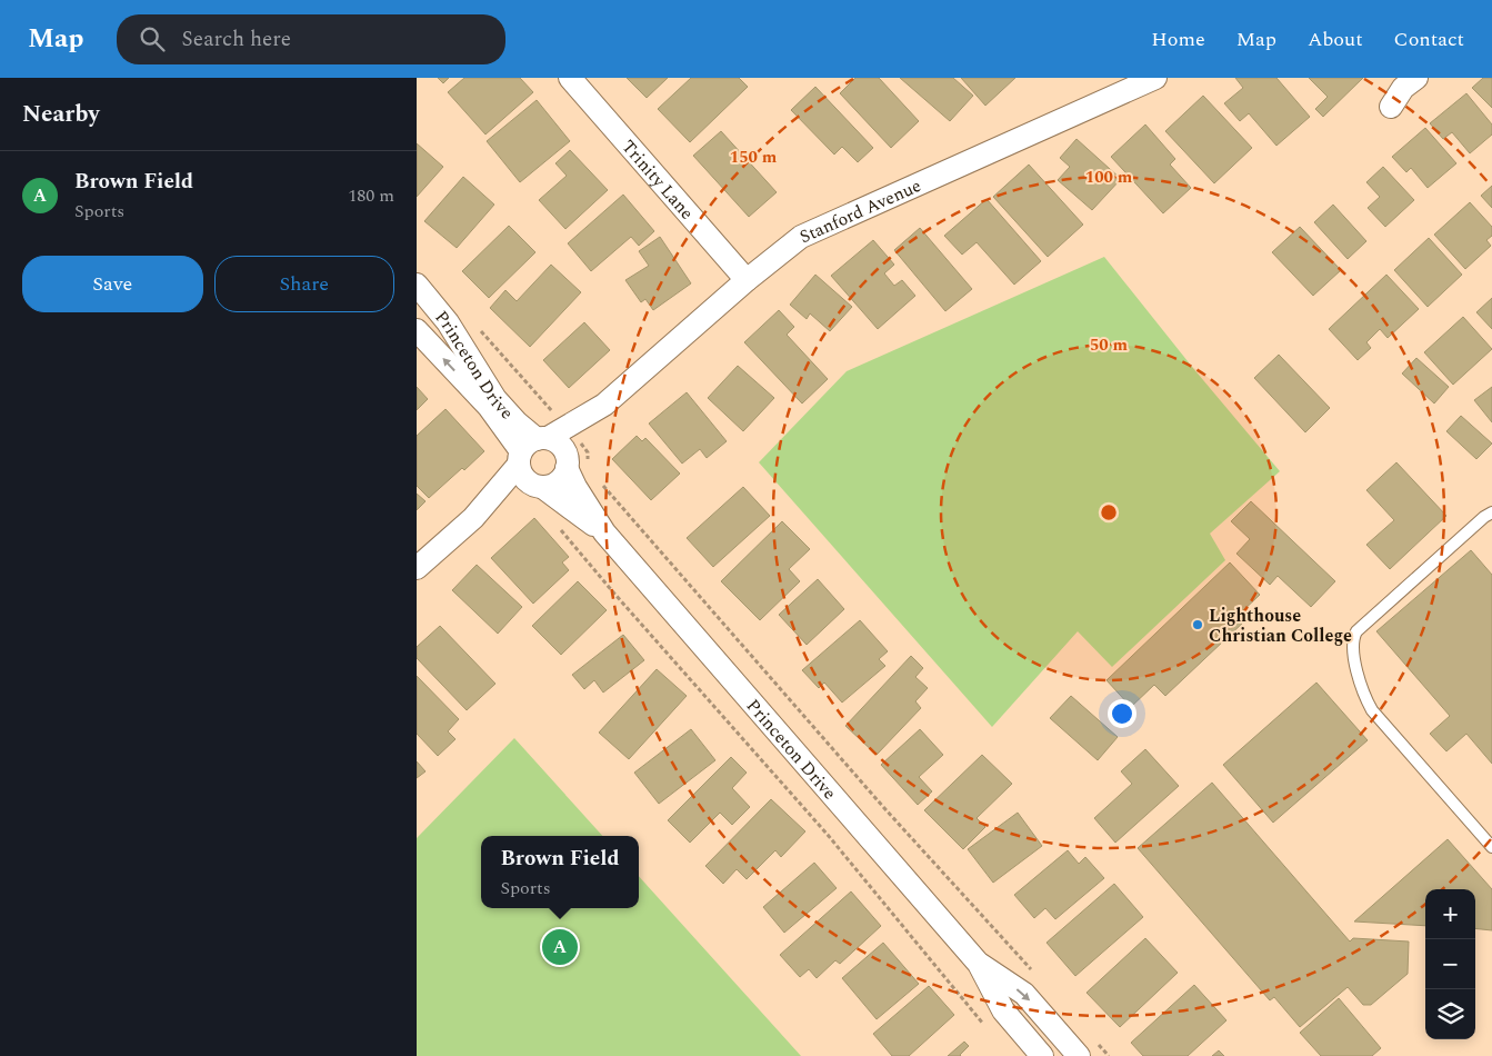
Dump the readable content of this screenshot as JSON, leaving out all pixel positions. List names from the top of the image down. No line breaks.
{"streets":{"street":["Trinity Lane","Stanford Avenue","Princeton Drive"]},"crossings":[["Trinity Lane","Stanford Avenue"],["Stanford Avenue","Princeton Drive"]],"places":["Lighthouse Christian College"],"page":{"header":"Map","search":"Search here","nav":["Home","Map","About","Contact"],"heading":"Nearby","list":[{"mark":"A","name":"Brown Field","note":"Sports","value":"180 m"}],"buttons":["Save","Share"],"popup":["Brown Field","Sports"],"map_buttons":["+","−"],"pins":"A"},"rings":["150 m","100 m","50 m"]}
